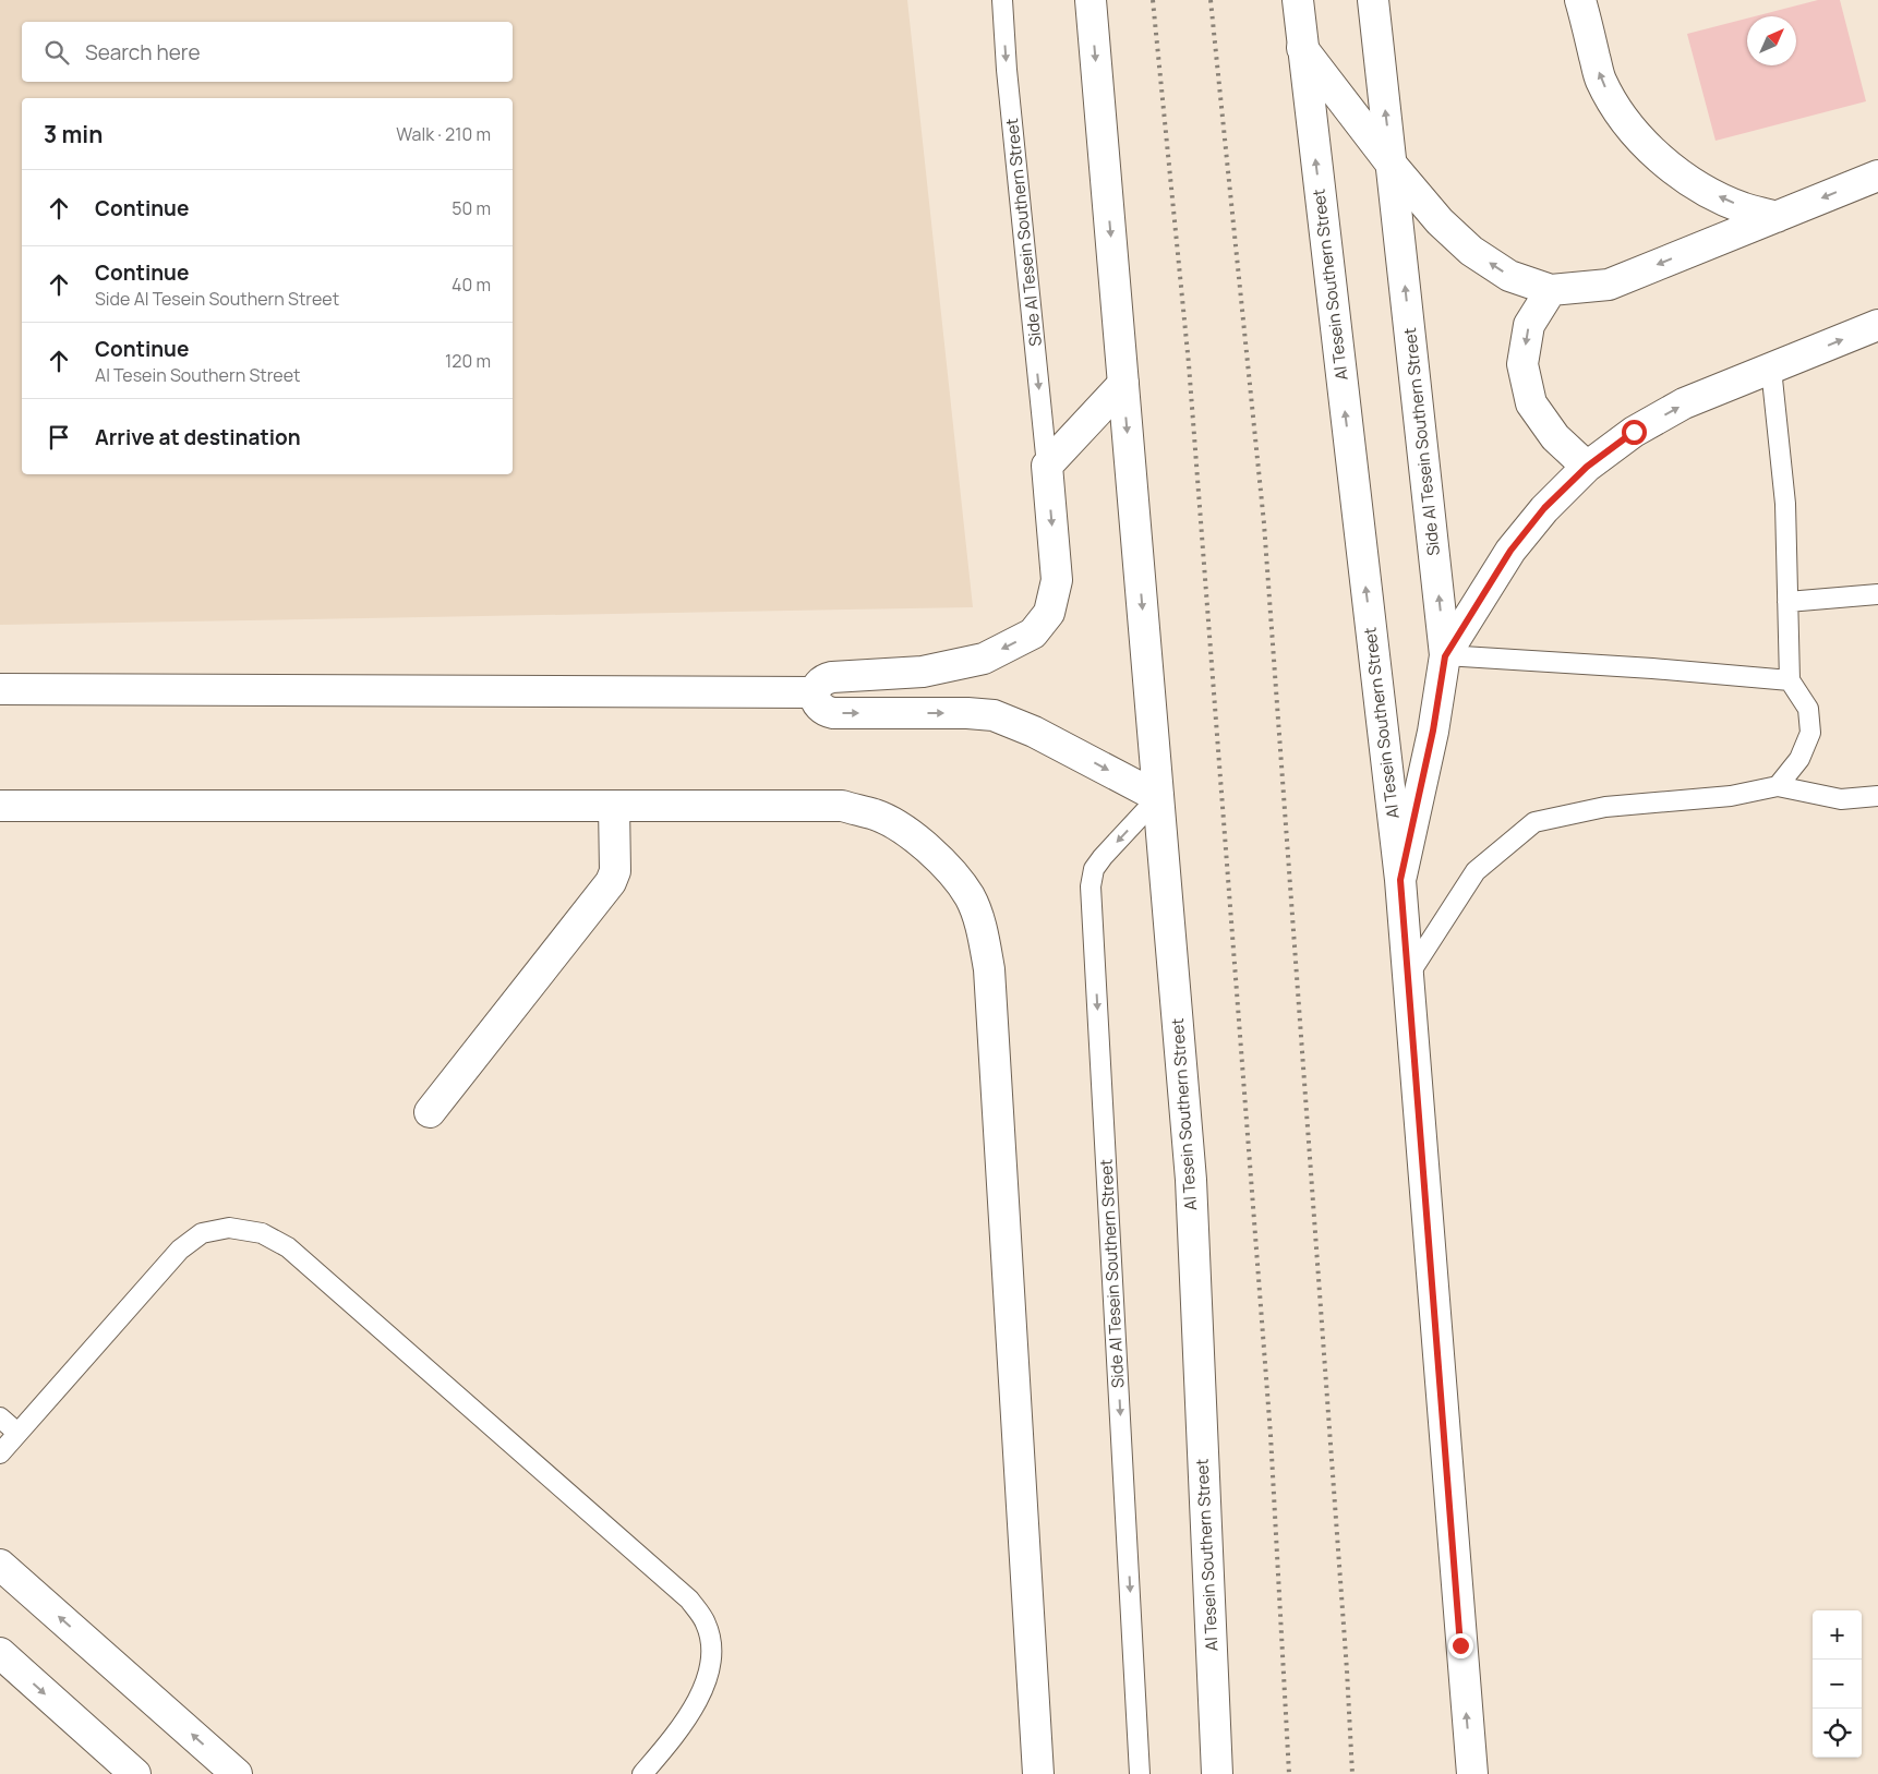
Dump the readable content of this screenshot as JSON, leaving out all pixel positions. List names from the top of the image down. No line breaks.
{"streets":{"street":["Side Al Tesein Southern Street","Al Tesein Southern Street"]},"crossings":[["Side Al Tesein Southern Street","Al Tesein Southern Street"]],"north":"top right","page":{"search":"Search here","heading":["3 min","Walk · 210 m"],"list":[["Continue","50 m"],["Continue","Side Al Tesein Southern Street","40 m"],["Continue","Al Tesein Southern Street","120 m"],"Arrive at destination"],"map_buttons":["+","−"]}}
